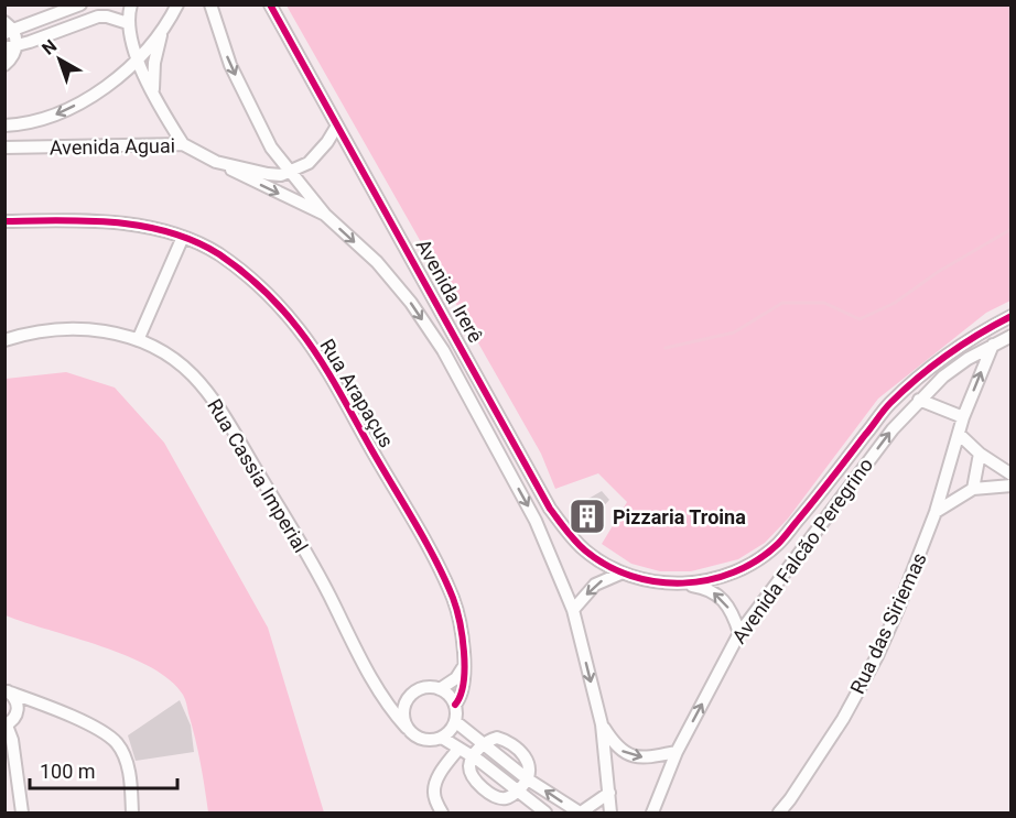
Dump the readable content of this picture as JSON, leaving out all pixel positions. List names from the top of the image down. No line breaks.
{"streets":{"street":["Avenida Aguai","Avenida Irerê","Rua Arapaçus","Rua Cassia Imperial","Avenida Falcão Peregrino","Rua das Siriemas"]},"crossings":[["Avenida Aguai","Avenida Irerê"],["Avenida Irerê","Avenida Falcão Peregrino"],["Rua Arapaçus","Rua Cassia Imperial"],["Avenida Falcão Peregrino","Rua das Siriemas"]],"places":{"building":["Pizzaria Troina"]},"scale_bar":"100 m","north":"top left"}
